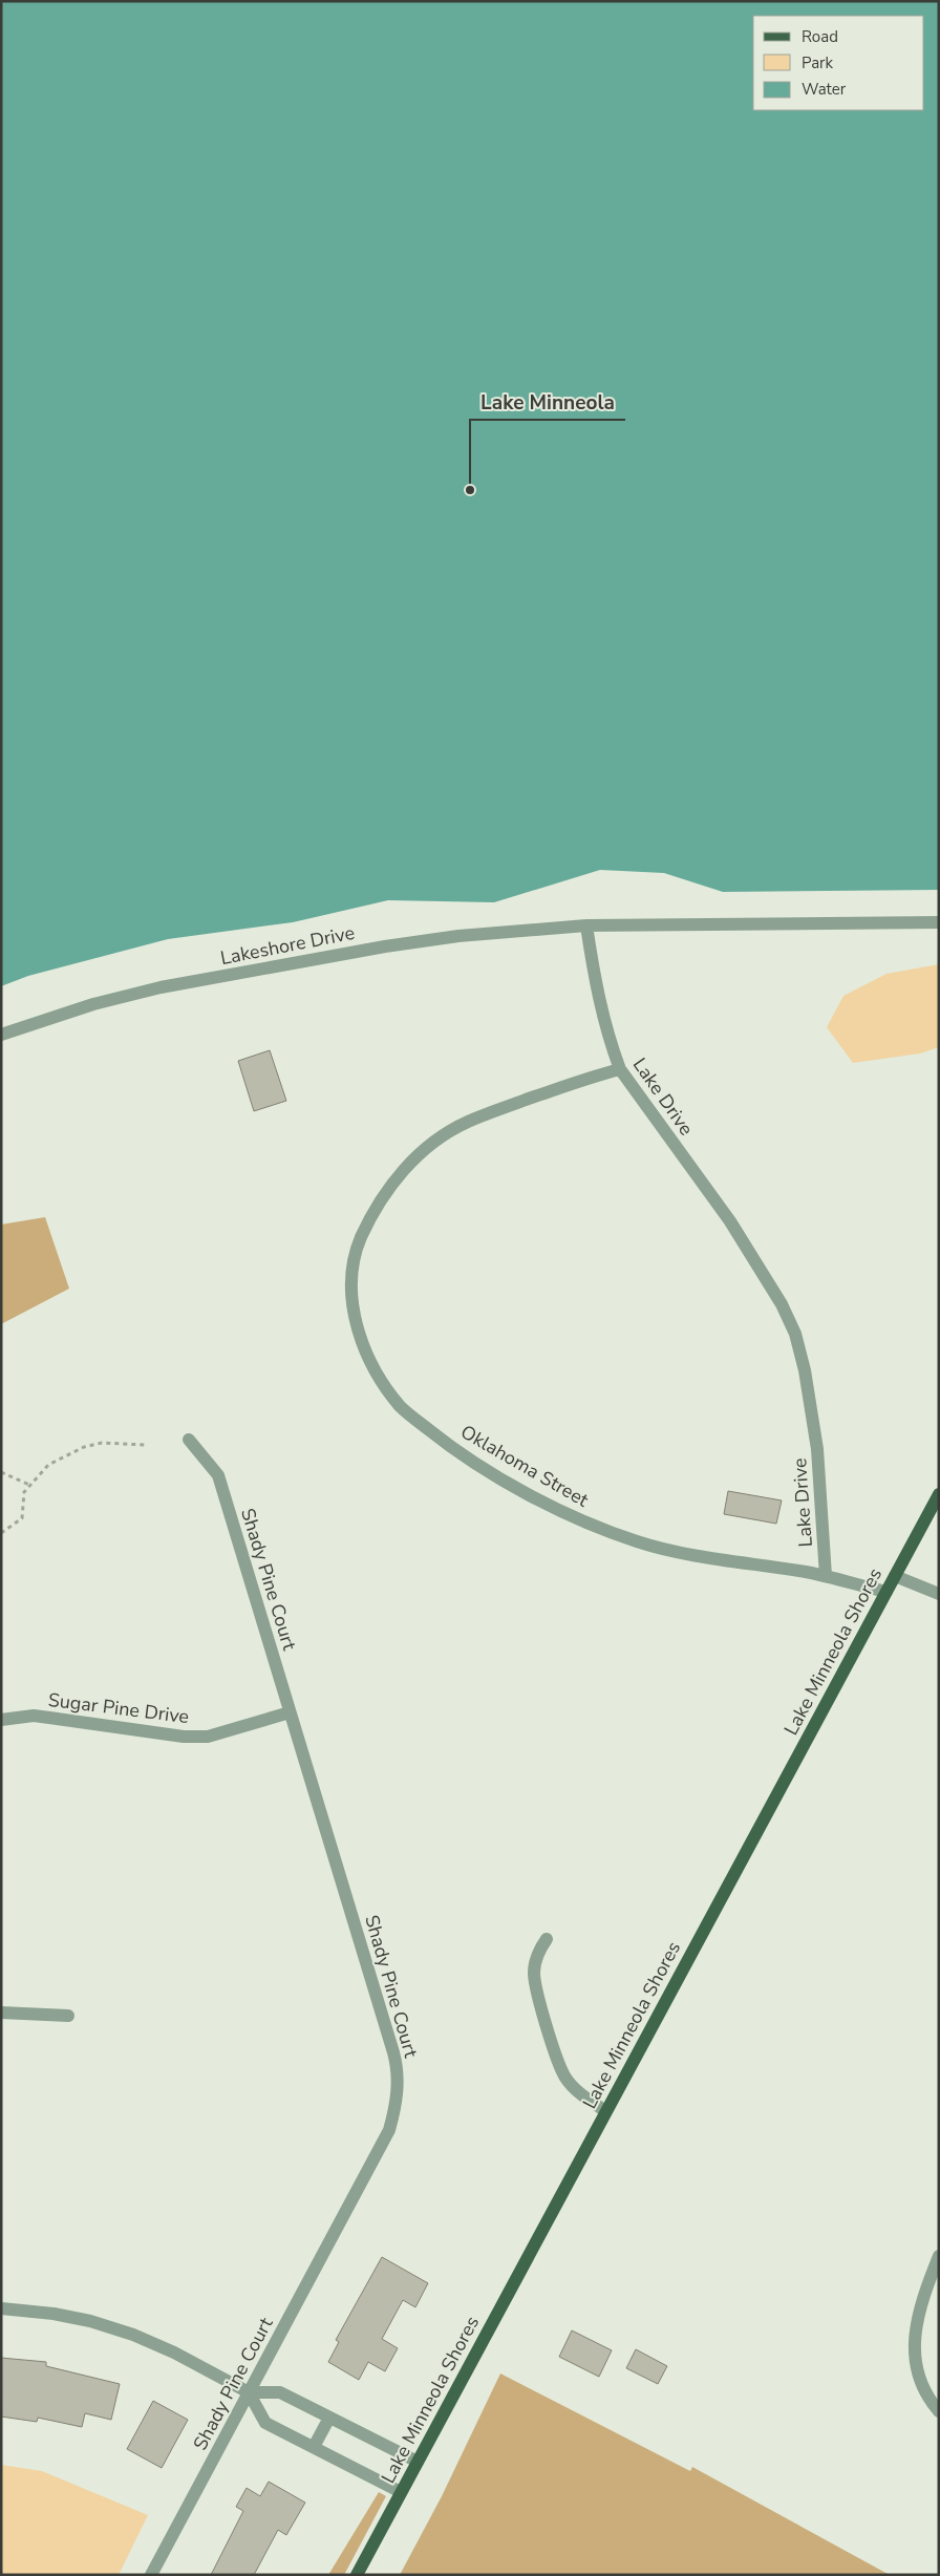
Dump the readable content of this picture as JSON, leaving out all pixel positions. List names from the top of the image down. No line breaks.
{"streets":{"main road":["Lake Minneola Shores"],"street":["Lakeshore Drive","Lake Drive","Oklahoma Street","Shady Pine Court","Sugar Pine Drive"]},"crossings":[["Lakeshore Drive","Lake Drive"],["Lake Drive","Oklahoma Street"],["Oklahoma Street","Lake Minneola Shores"],["Shady Pine Court","Sugar Pine Drive"]],"places":["Lake Minneola"],"legend":["Road","Park","Water"]}
